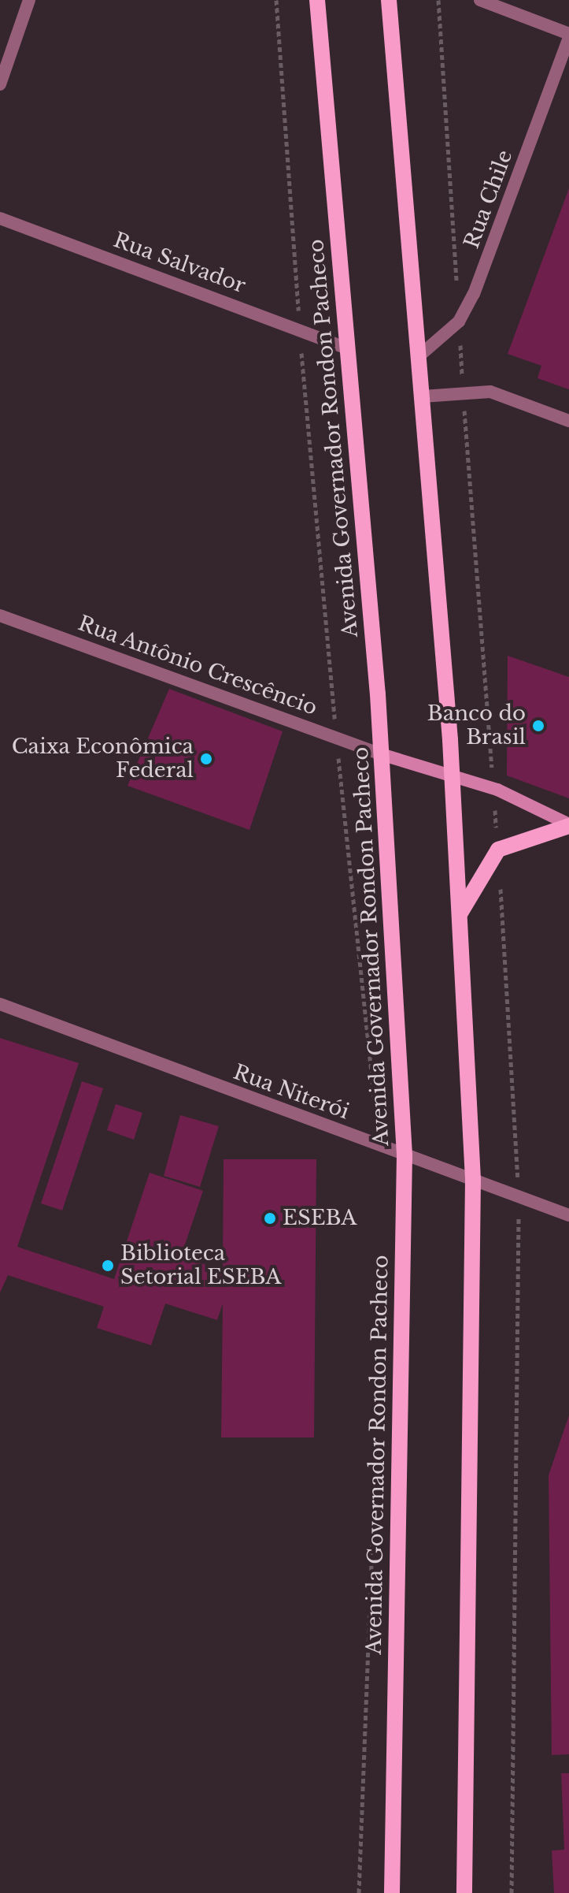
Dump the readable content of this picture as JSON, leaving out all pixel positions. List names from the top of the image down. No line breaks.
{"streets":{"main road":["Avenida Governador Rondon Pacheco"],"street":["Rua Chile","Rua Salvador","Rua Antônio Crescêncio","Rua Niterói"]},"crossings":[["Rua Salvador","Avenida Governador Rondon Pacheco"],["Avenida Governador Rondon Pacheco","Rua Antônio Crescêncio"],["Avenida Governador Rondon Pacheco","Rua Niterói"]],"places":["Banco do Brasil","Caixa Econômica Federal","ESEBA","Biblioteca Setorial ESEBA"]}
